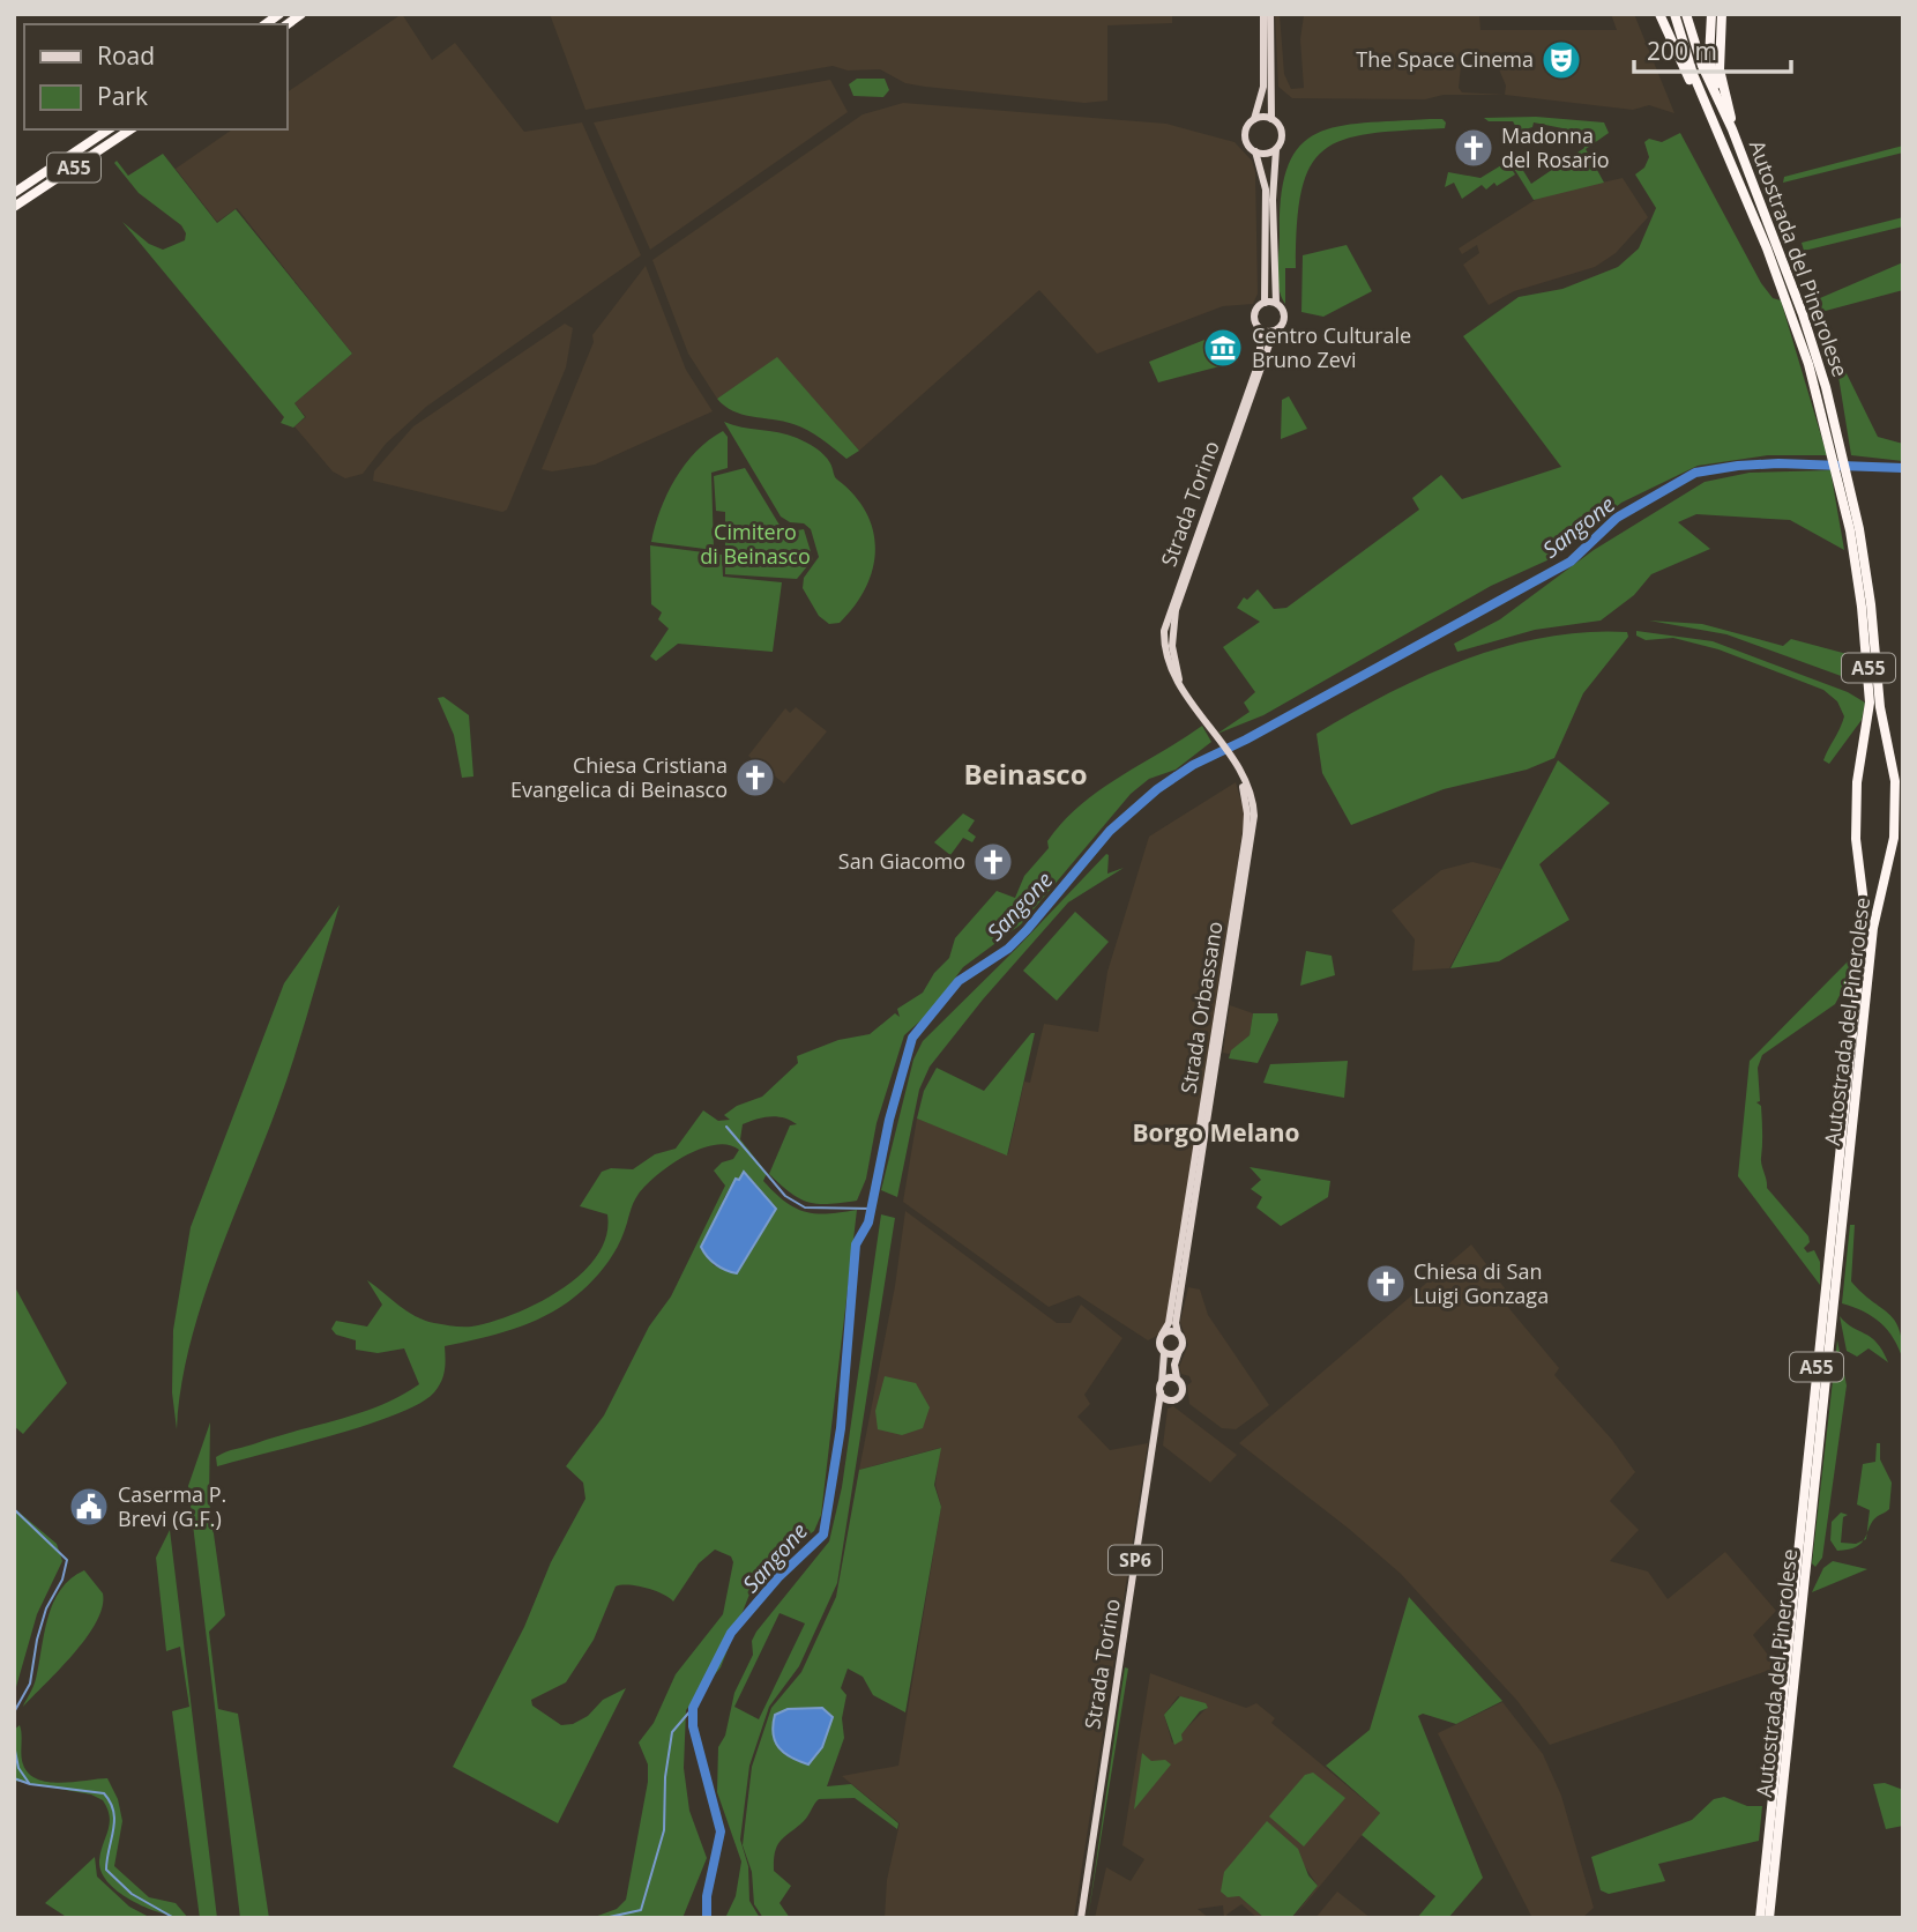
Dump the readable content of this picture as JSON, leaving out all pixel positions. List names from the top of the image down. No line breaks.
{"streets":{"highway":["A55","Autostrada del Pinerolese"],"main road":["Strada Torino","Strada Orbassano","SP6"]},"crossings":[["Strada Torino","Strada Orbassano"]],"districts":["Beinasco","Borgo Melano"],"water":["Sangone"],"parks":["Cimitero di Beinasco"],"places":{"theatre":["The Space Cinema"],"church":["Madonna del Rosario","Chiesa Cristiana Evangelica di Beinasco","San Giacomo","Chiesa di San Luigi Gonzaga"],"museum":["Centro Culturale Bruno Zevi"],"public building":["Caserma P. Brevi (G.F.)"]},"legend":["Road","Park"],"scale_bar":"200 m"}
